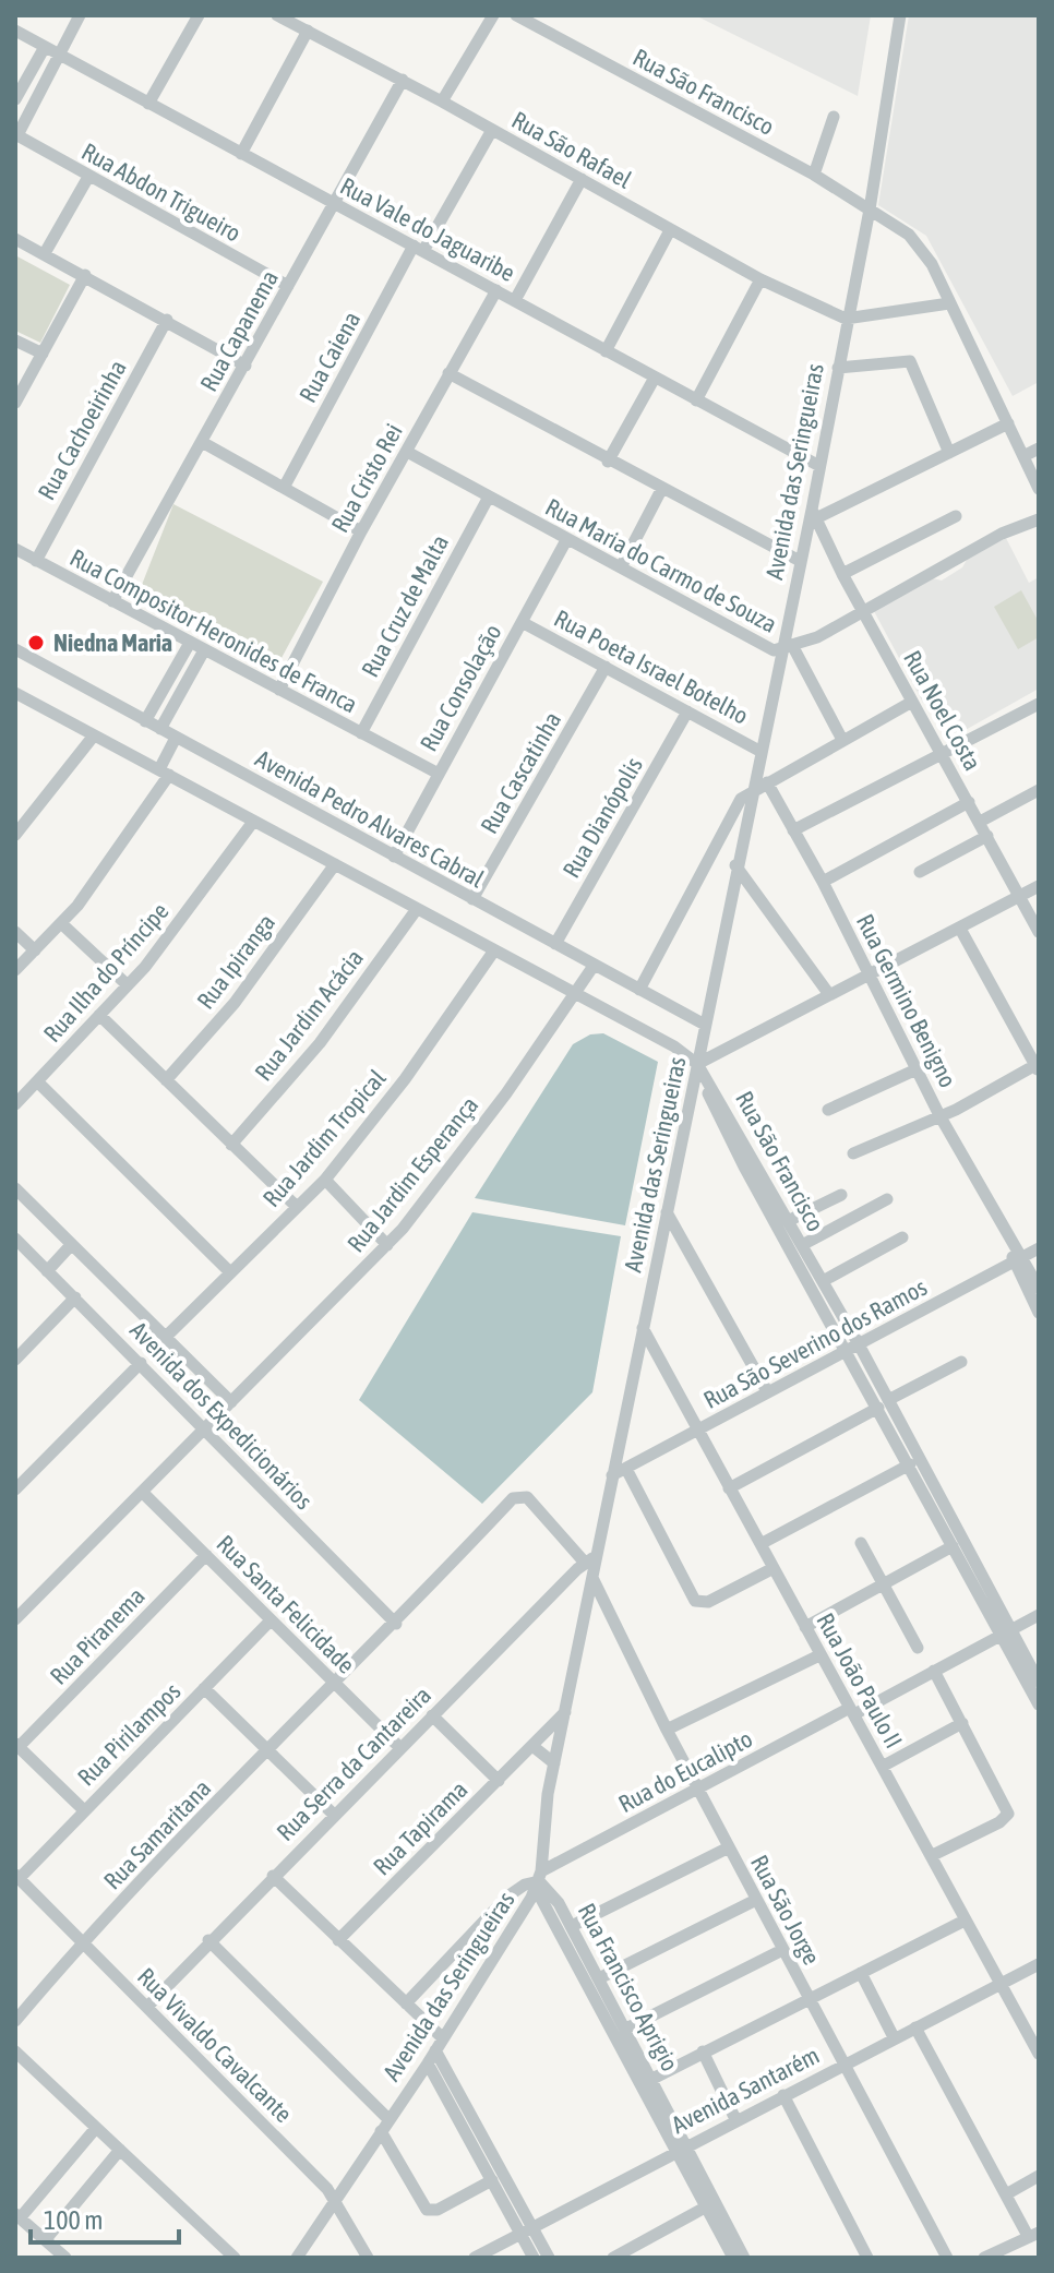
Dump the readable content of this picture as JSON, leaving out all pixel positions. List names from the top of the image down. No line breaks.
{"streets":{"street":["Rua São Francisco","Rua São Rafael","Rua Abdon Trigueiro","Rua Vale do Jaguaribe","Rua Capanema","Rua Caiena","Rua Cachoeirinha","Avenida das Seringueiras","Rua Cristo Rei","Rua Maria do Carmo de Souza","Rua Cruz de Malta","Rua Compositor Heronides de Franca","Rua Poeta Israel Botelho","Rua Consolação","Rua Noel Costa","Rua Cascatinha","Rua Dianópolis","Avenida Pedro Alvares Cabral","Rua Ipiranga","Rua Ilha do Príncipe","Rua Germino Benigno","Rua Jardim Acácia","Rua Jardim Tropical","Rua Jardim Esperança","Rua São Severino dos Ramos","Avenida dos Expedicionários","Rua Santa Felicidade","Rua Piranema","Rua João Paulo II","Rua Pirilampos","Rua Serra da Cantareira","Rua do Eucalipto","Rua Tapirama","Rua Samaritana","Rua São Jorge","Rua Francisco Aprigio","Rua Vivaldo Cavalcante","Avenida Santarém"]},"crossings":[["Rua São Francisco","Avenida das Seringueiras"],["Rua São Francisco","Rua São Severino dos Ramos"],["Rua São Francisco","Rua do Eucalipto"],["Rua São Rafael","Rua Capanema"],["Rua São Rafael","Rua Caiena"],["Rua São Rafael","Avenida das Seringueiras"],["Rua Abdon Trigueiro","Rua Capanema"],["Rua Vale do Jaguaribe","Rua Capanema"],["Rua Vale do Jaguaribe","Rua Caiena"],["Rua Vale do Jaguaribe","Avenida das Seringueiras"],["Rua Vale do Jaguaribe","Rua Cristo Rei"],["Rua Capanema","Rua Compositor Heronides de Franca"],["Rua Cachoeirinha","Rua Compositor Heronides de Franca"],["Avenida das Seringueiras","Rua Maria do Carmo de Souza"],["Avenida das Seringueiras","Rua Poeta Israel Botelho"],["Avenida das Seringueiras","Rua Noel Costa"],["Avenida das Seringueiras","Avenida Pedro Alvares Cabral"],["Avenida das Seringueiras","Rua São Severino dos Ramos"],["Avenida das Seringueiras","Rua João Paulo II"],["Avenida das Seringueiras","Rua Serra da Cantareira"],["Avenida das Seringueiras","Rua do Eucalipto"],["Avenida das Seringueiras","Rua Tapirama"],["Avenida das Seringueiras","Rua Samaritana"],["Avenida das Seringueiras","Rua São Jorge"],["Avenida das Seringueiras","Rua Francisco Aprigio"],["Avenida das Seringueiras","Rua Vivaldo Cavalcante"],["Rua Cristo Rei","Rua Maria do Carmo de Souza"],["Rua Cristo Rei","Rua Compositor Heronides de Franca"],["Rua Maria do Carmo de Souza","Rua Cruz de Malta"],["Rua Maria do Carmo de Souza","Rua Consolação"],["Rua Maria do Carmo de Souza","Rua Noel Costa"],["Rua Cruz de Malta","Rua Compositor Heronides de Franca"],["Rua Compositor Heronides de Franca","Rua Consolação"],["Rua Poeta Israel Botelho","Rua Consolação"],["Rua Poeta Israel Botelho","Rua Cascatinha"],["Rua Poeta Israel Botelho","Rua Dianópolis"],["Rua Consolação","Avenida Pedro Alvares Cabral"],["Rua Cascatinha","Avenida Pedro Alvares Cabral"],["Rua Dianópolis","Avenida Pedro Alvares Cabral"],["Avenida Pedro Alvares Cabral","Rua Jardim Esperança"],["Rua Germino Benigno","Rua São Severino dos Ramos"],["Rua Jardim Tropical","Avenida dos Expedicionários"],["Rua Jardim Esperança","Avenida dos Expedicionários"],["Rua Jardim Esperança","Rua Santa Felicidade"],["Rua São Severino dos Ramos","Rua João Paulo II"],["Avenida dos Expedicionários","Rua Samaritana"],["Rua Santa Felicidade","Rua Piranema"],["Rua Santa Felicidade","Rua Pirilampos"],["Rua Santa Felicidade","Rua Serra da Cantareira"],["Rua Santa Felicidade","Rua Samaritana"],["Rua João Paulo II","Rua do Eucalipto"],["Rua João Paulo II","Avenida Santarém"],["Rua Pirilampos","Rua Vivaldo Cavalcante"],["Rua Serra da Cantareira","Rua Samaritana"],["Rua Serra da Cantareira","Rua Vivaldo Cavalcante"],["Rua do Eucalipto","Rua São Jorge"],["Rua do Eucalipto","Rua Francisco Aprigio"],["Rua Samaritana","Rua Vivaldo Cavalcante"],["Rua São Jorge","Avenida Santarém"],["Rua Francisco Aprigio","Avenida Santarém"]],"places":["Niedna Maria"],"scale_bar":"100 m"}
